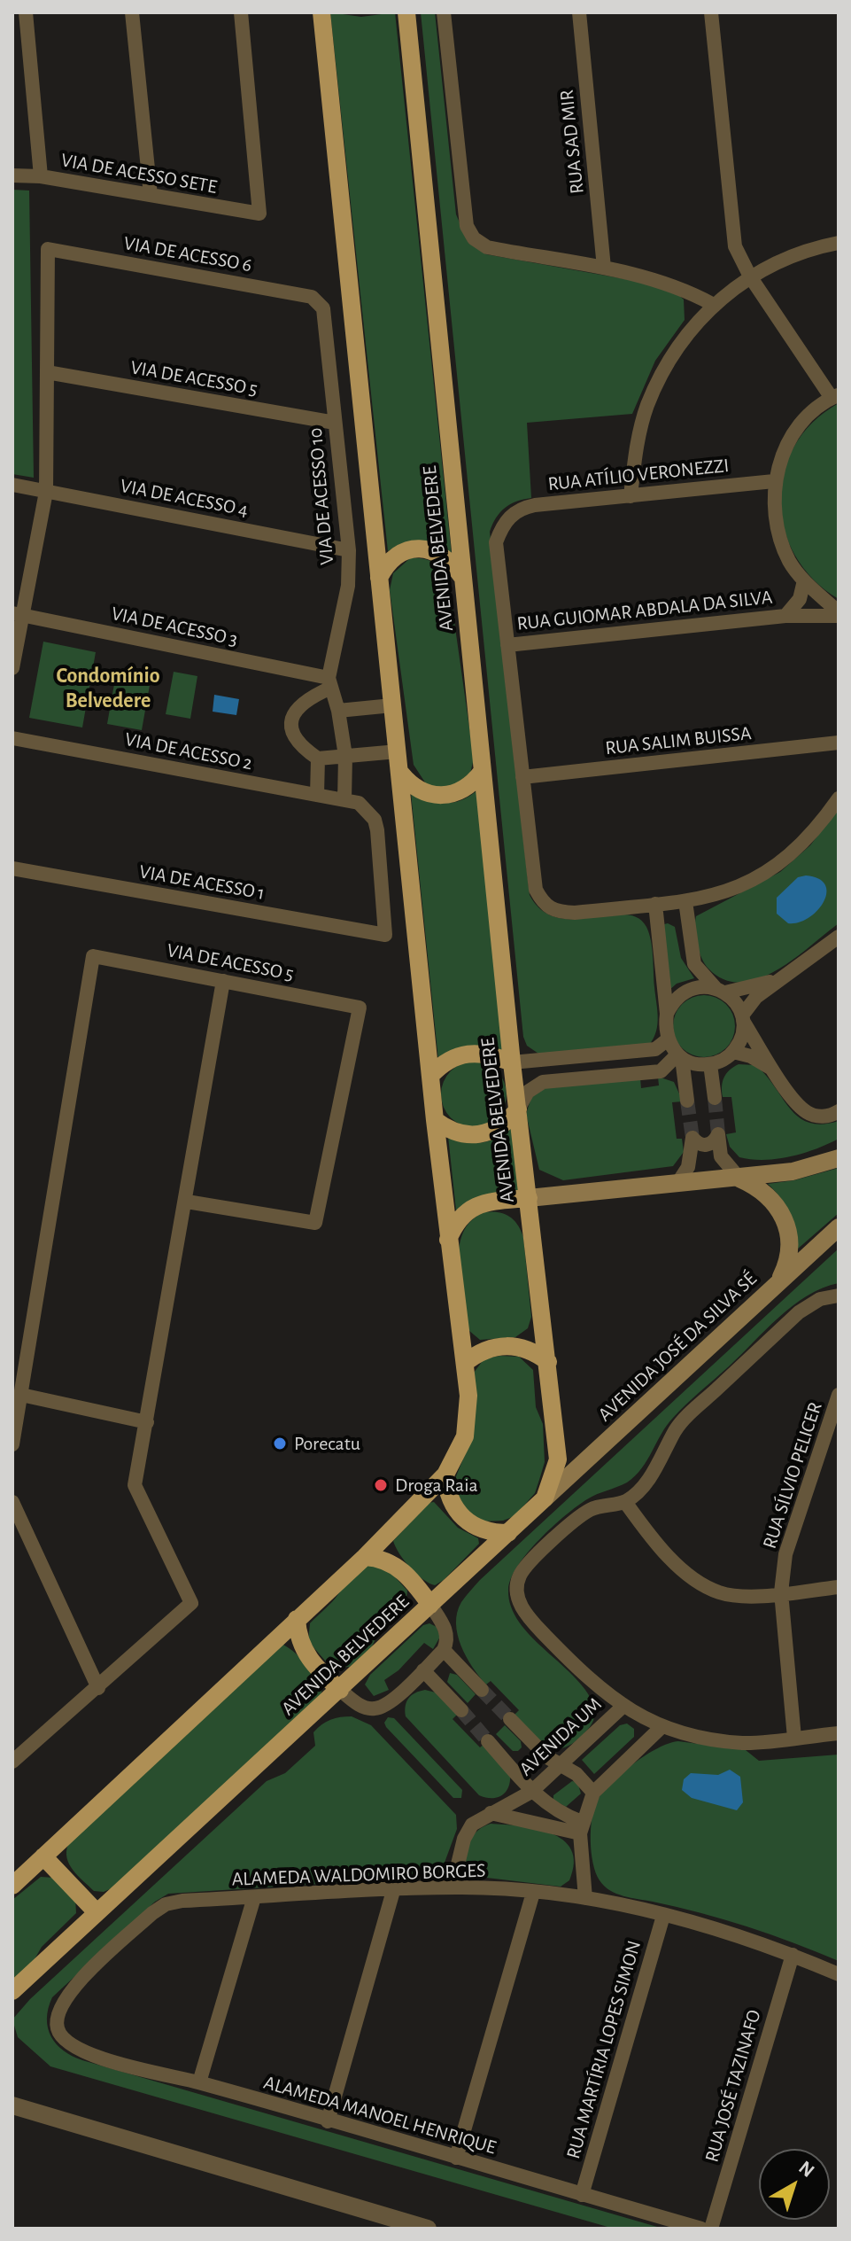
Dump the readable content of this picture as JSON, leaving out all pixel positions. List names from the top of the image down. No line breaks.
{"streets":{"main road":["AVENIDA BELVEDERE","AVENIDA JOSÉ DA SILVA SÉ"],"street":["RUA SAD MIR","VIA DE ACESSO SETE","VIA DE ACESSO 6","VIA DE ACESSO 5","RUA ATÍLIO VERONEZZI","VIA DE ACESSO 10","VIA DE ACESSO 4","RUA GUIOMAR ABDALA DA SILVA","VIA DE ACESSO 3","RUA SALIM BUISSA","VIA DE ACESSO 2","VIA DE ACESSO 1","RUA SÍLVIO PELICER","AVENIDA UM","ALAMEDA WALDOMIRO BORGES","RUA MARTÍRIA LOPES SIMON","RUA JOSÉ TAZINAFO","ALAMEDA MANOEL HENRIQUE"]},"crossings":[["VIA DE ACESSO 6","VIA DE ACESSO 5"],["VIA DE ACESSO 6","VIA DE ACESSO 10"],["VIA DE ACESSO 5","VIA DE ACESSO 10"],["RUA ATÍLIO VERONEZZI","RUA GUIOMAR ABDALA DA SILVA"],["VIA DE ACESSO 10","VIA DE ACESSO 4"],["VIA DE ACESSO 10","VIA DE ACESSO 3"],["VIA DE ACESSO 10","VIA DE ACESSO 2"],["VIA DE ACESSO 10","VIA DE ACESSO 1"],["AVENIDA BELVEDERE","AVENIDA JOSÉ DA SILVA SÉ"],["VIA DE ACESSO 2","VIA DE ACESSO 1"],["AVENIDA UM","ALAMEDA WALDOMIRO BORGES"],["ALAMEDA WALDOMIRO BORGES","RUA MARTÍRIA LOPES SIMON"],["ALAMEDA WALDOMIRO BORGES","RUA JOSÉ TAZINAFO"],["ALAMEDA WALDOMIRO BORGES","ALAMEDA MANOEL HENRIQUE"],["RUA MARTÍRIA LOPES SIMON","ALAMEDA MANOEL HENRIQUE"]],"districts":["Condomínio Belvedere"],"places":["Porecatu","Droga Raia"],"north":"top right"}
